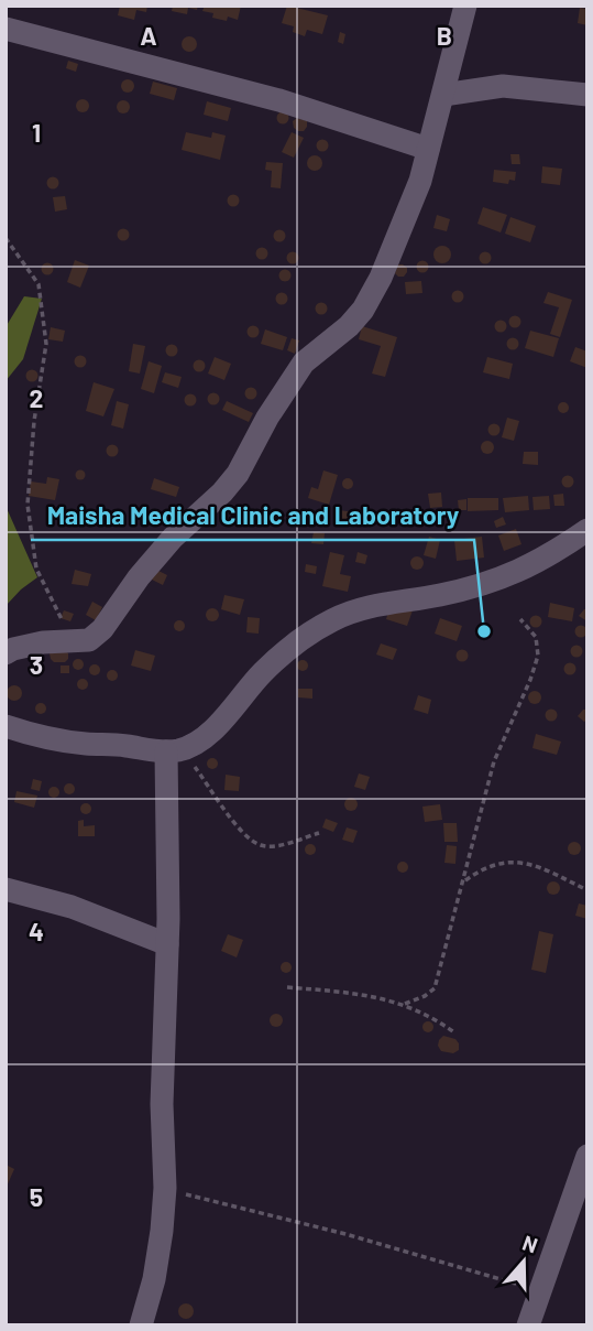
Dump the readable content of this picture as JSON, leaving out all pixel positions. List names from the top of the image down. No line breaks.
{"places":["Maisha Medical Clinic and Laboratory"],"north":"top","grid":{"columns":["A","B"],"rows":["1","2","3","4","5"]}}
